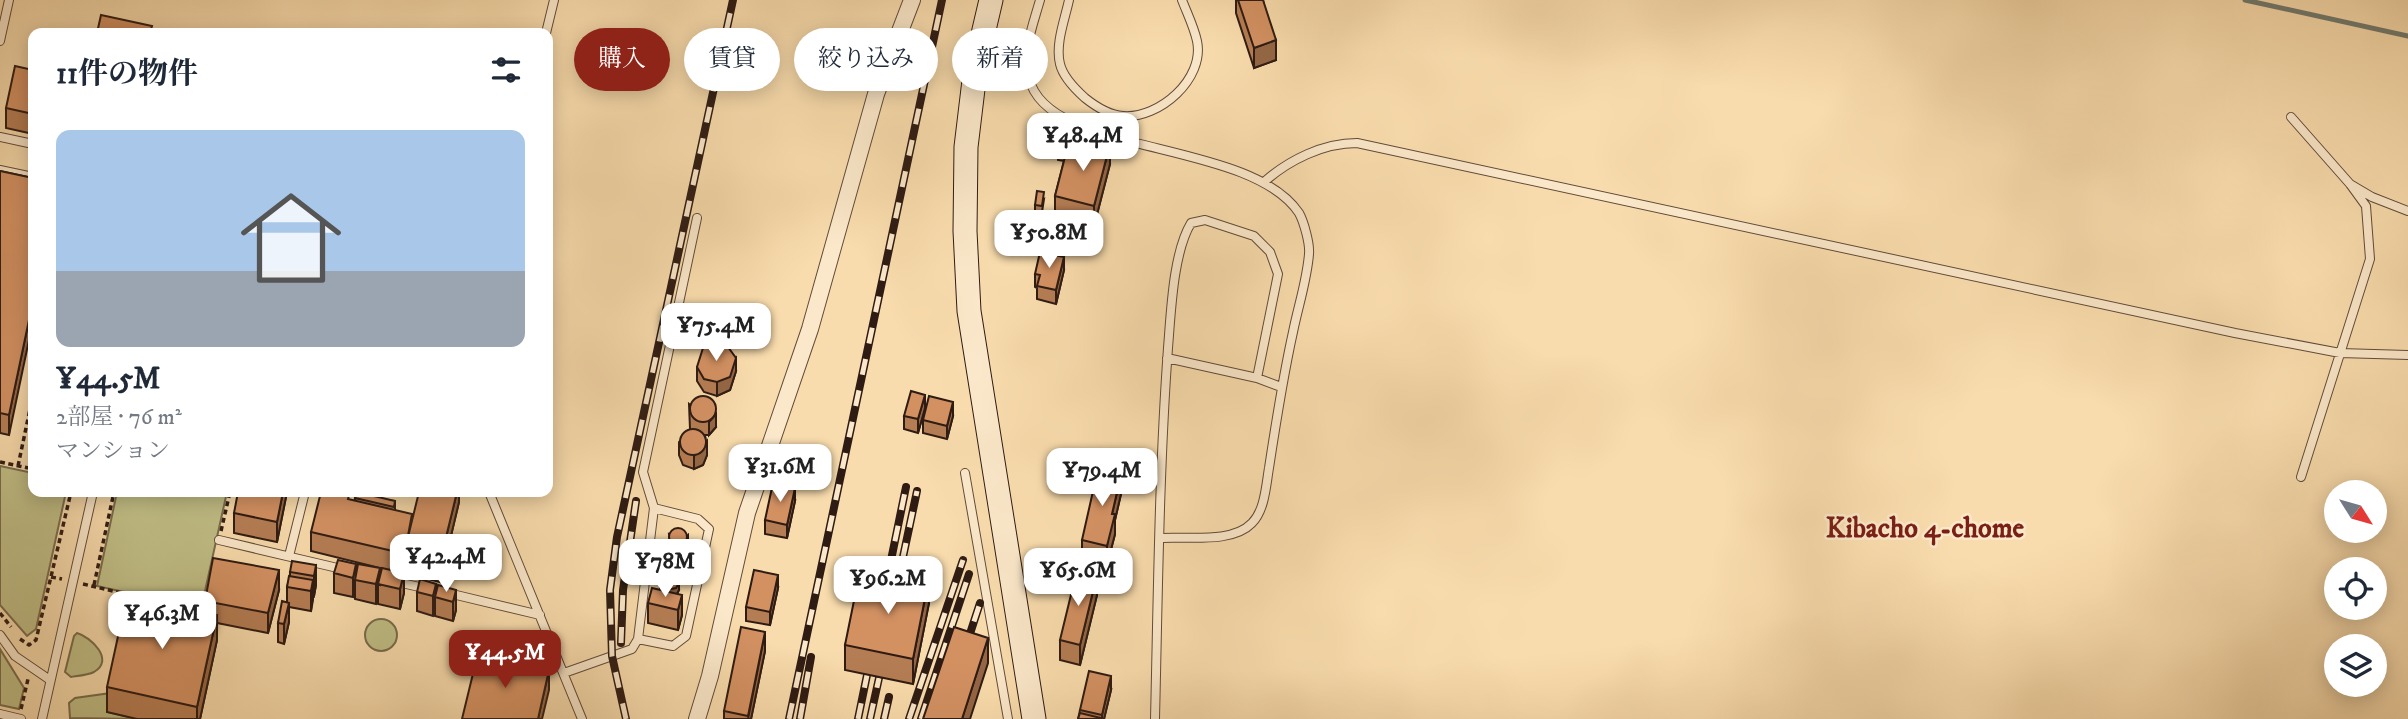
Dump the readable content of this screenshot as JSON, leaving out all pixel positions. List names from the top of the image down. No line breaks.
{"districts":["Kibacho 4-chome"],"north":"bottom right","page":{"chip":["購入","賃貸","絞り込み","新着"],"heading":"11件の物件","list":[{"name":"¥44.5M","note":"2部屋 · 76 m² · マンション"}],"price":["¥48.4M","¥50.8M","¥75.4M","¥31.6M","¥79.4M","¥42.4M","¥78M","¥65.6M","¥96.2M","¥46.3M","¥44.5M"]}}
